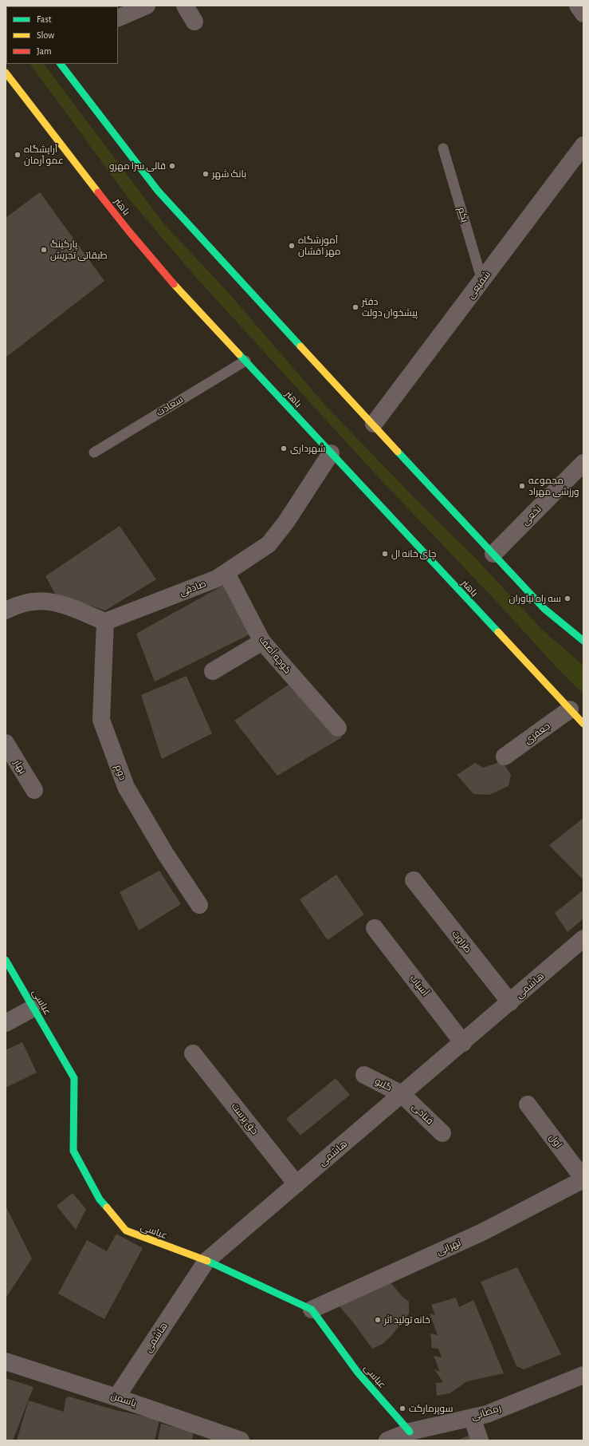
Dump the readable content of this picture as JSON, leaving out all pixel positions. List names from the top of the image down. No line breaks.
{"streets":{"main road":["باهنر","عباسی"],"street":["شفیعی","نخعی","صادقی","کوچه آصف","جعفری","بهار","دوم","طراوت","آسیاب","هاشمی","گلبو","فتاحی","حق پرست","اول","تهرانی","یاسمن","رمضانی"],"lane":["یکم","سعادت"]},"crossings":[["باهنر","سعادت"],["باهنر","صادقی"],["باهنر","جعفری"],["یکم","شفیعی"],["صادقی","کوچه آصف"],["صادقی","دوم"],["طراوت","هاشمی"],["آسیاب","هاشمی"],["هاشمی","عباسی"],["هاشمی","گلبو"],["هاشمی","فتاحی"],["هاشمی","حق پرست"],["هاشمی","یاسمن"],["عباسی","تهرانی"],["عباسی","رمضانی"],["گلبو","فتاحی"],["اول","تهرانی"]],"places":["آرایشگاه عمو آرمان","قالی سرا مهرو","بانک شهر","آموزشگاه مهر افشان","پارکینگ طبقاتی تجریش","دفتر پیشخوان دولت","شهرداری","مجموعه ورزشی مهراد","چای خانه ال","سه راه نیاوران","خانه تولید اثر","سوپرمارکت"],"legend":["Fast","Slow","Jam"]}
